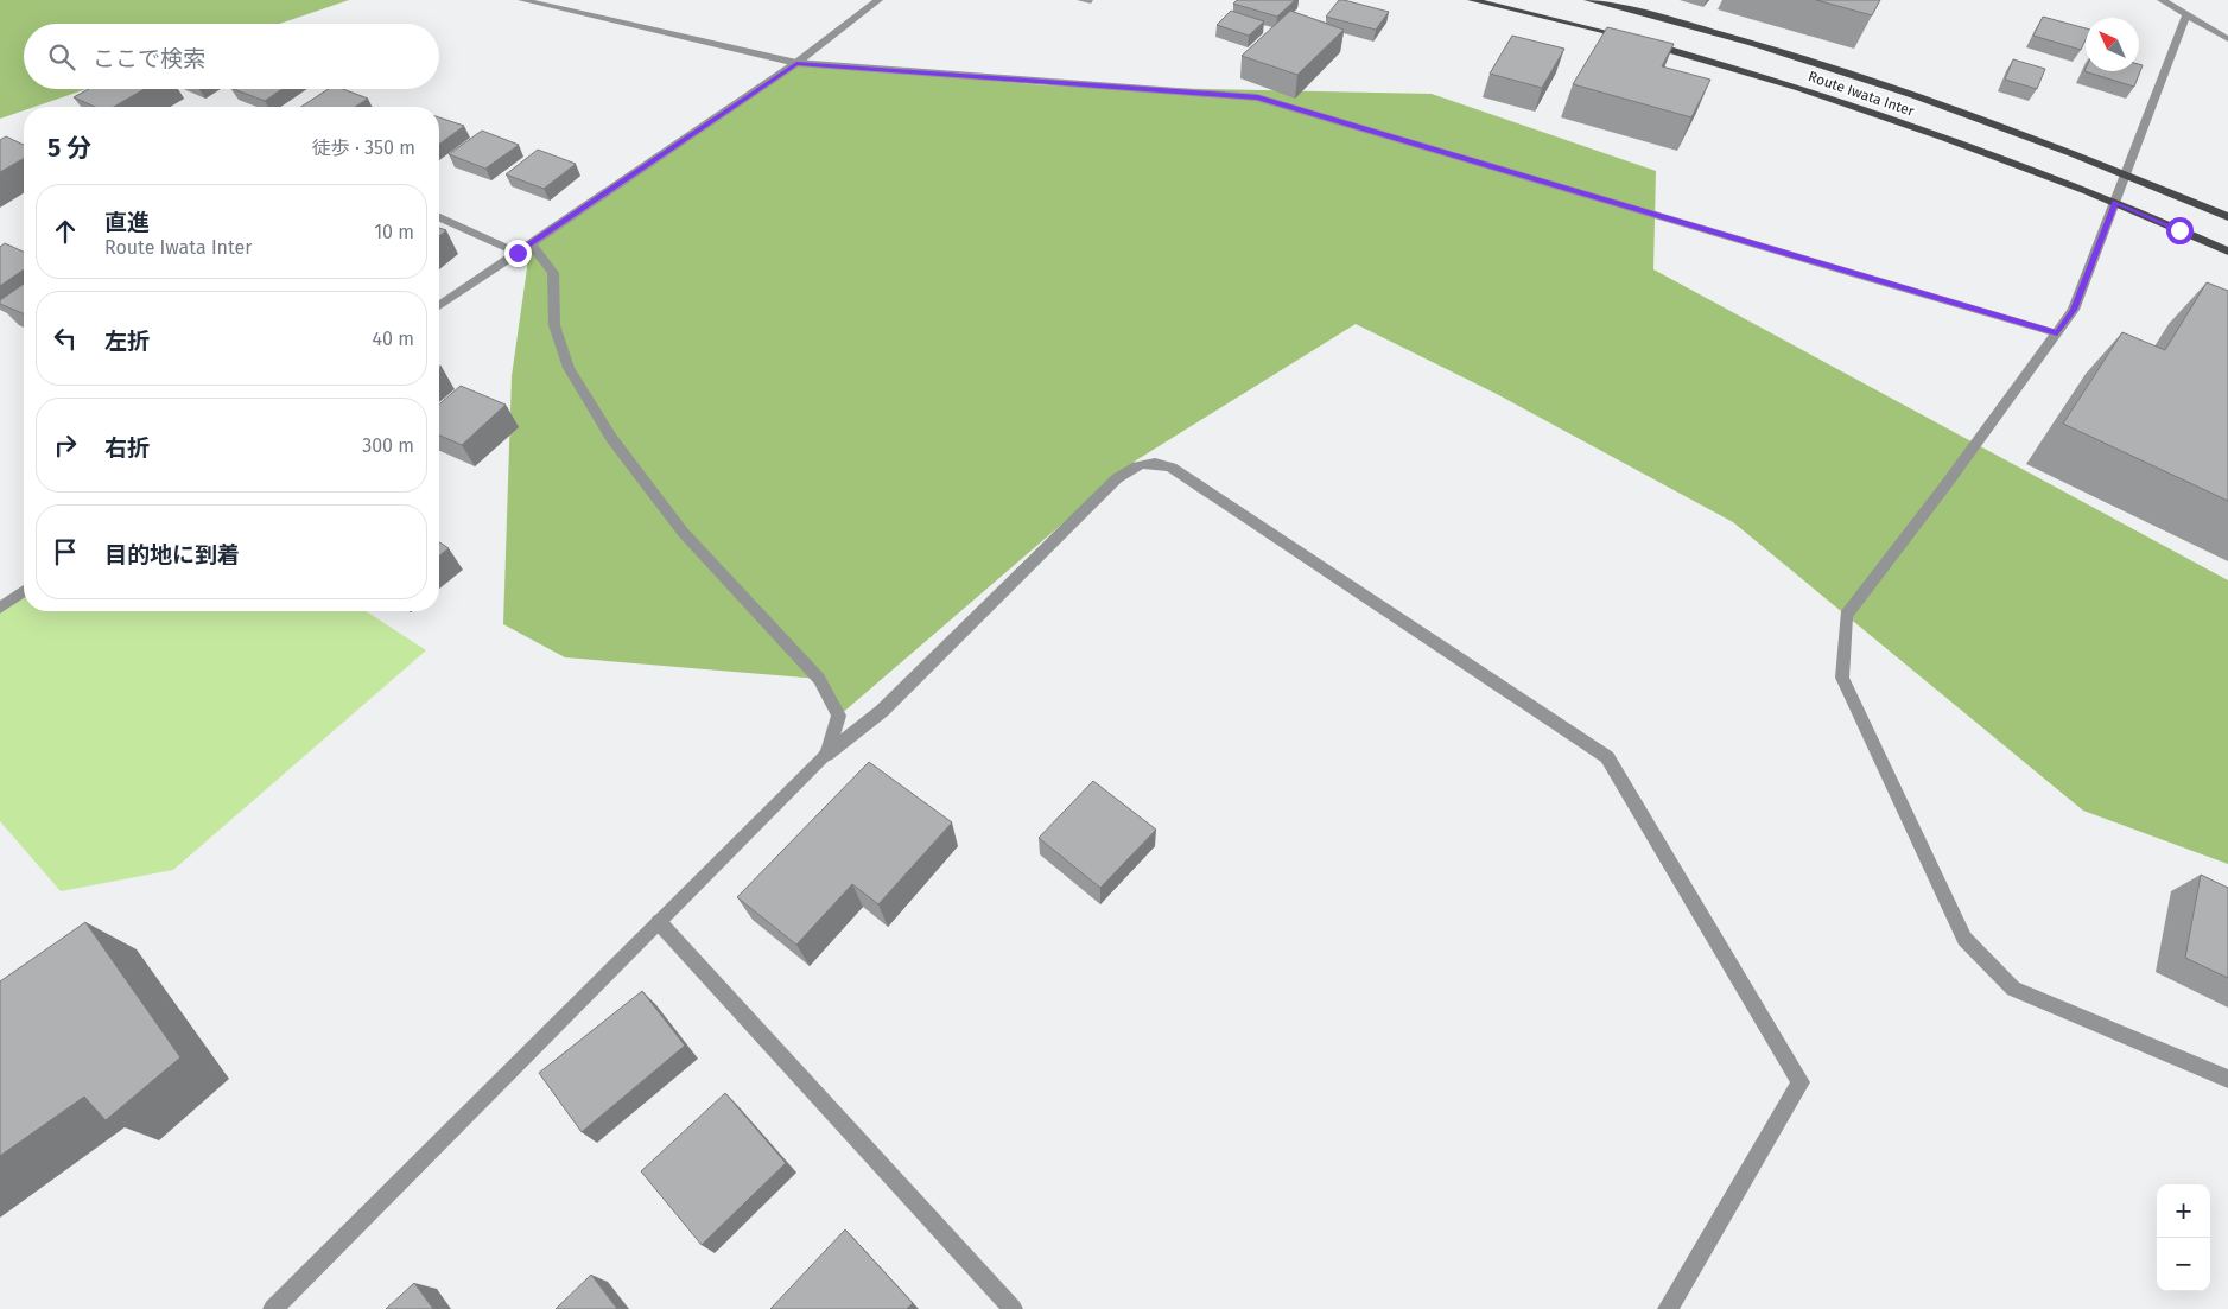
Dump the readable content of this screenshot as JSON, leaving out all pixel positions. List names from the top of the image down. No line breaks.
{"streets":{"main road":["Route Iwata Inter"]},"north":"top left","page":{"search":"ここで検索","heading":["5 分","徒歩 · 350 m"],"list":[["直進","Route Iwata Inter","10 m"],["左折","40 m"],["右折","300 m"],"目的地に到着"],"map_buttons":["+","−"]}}
